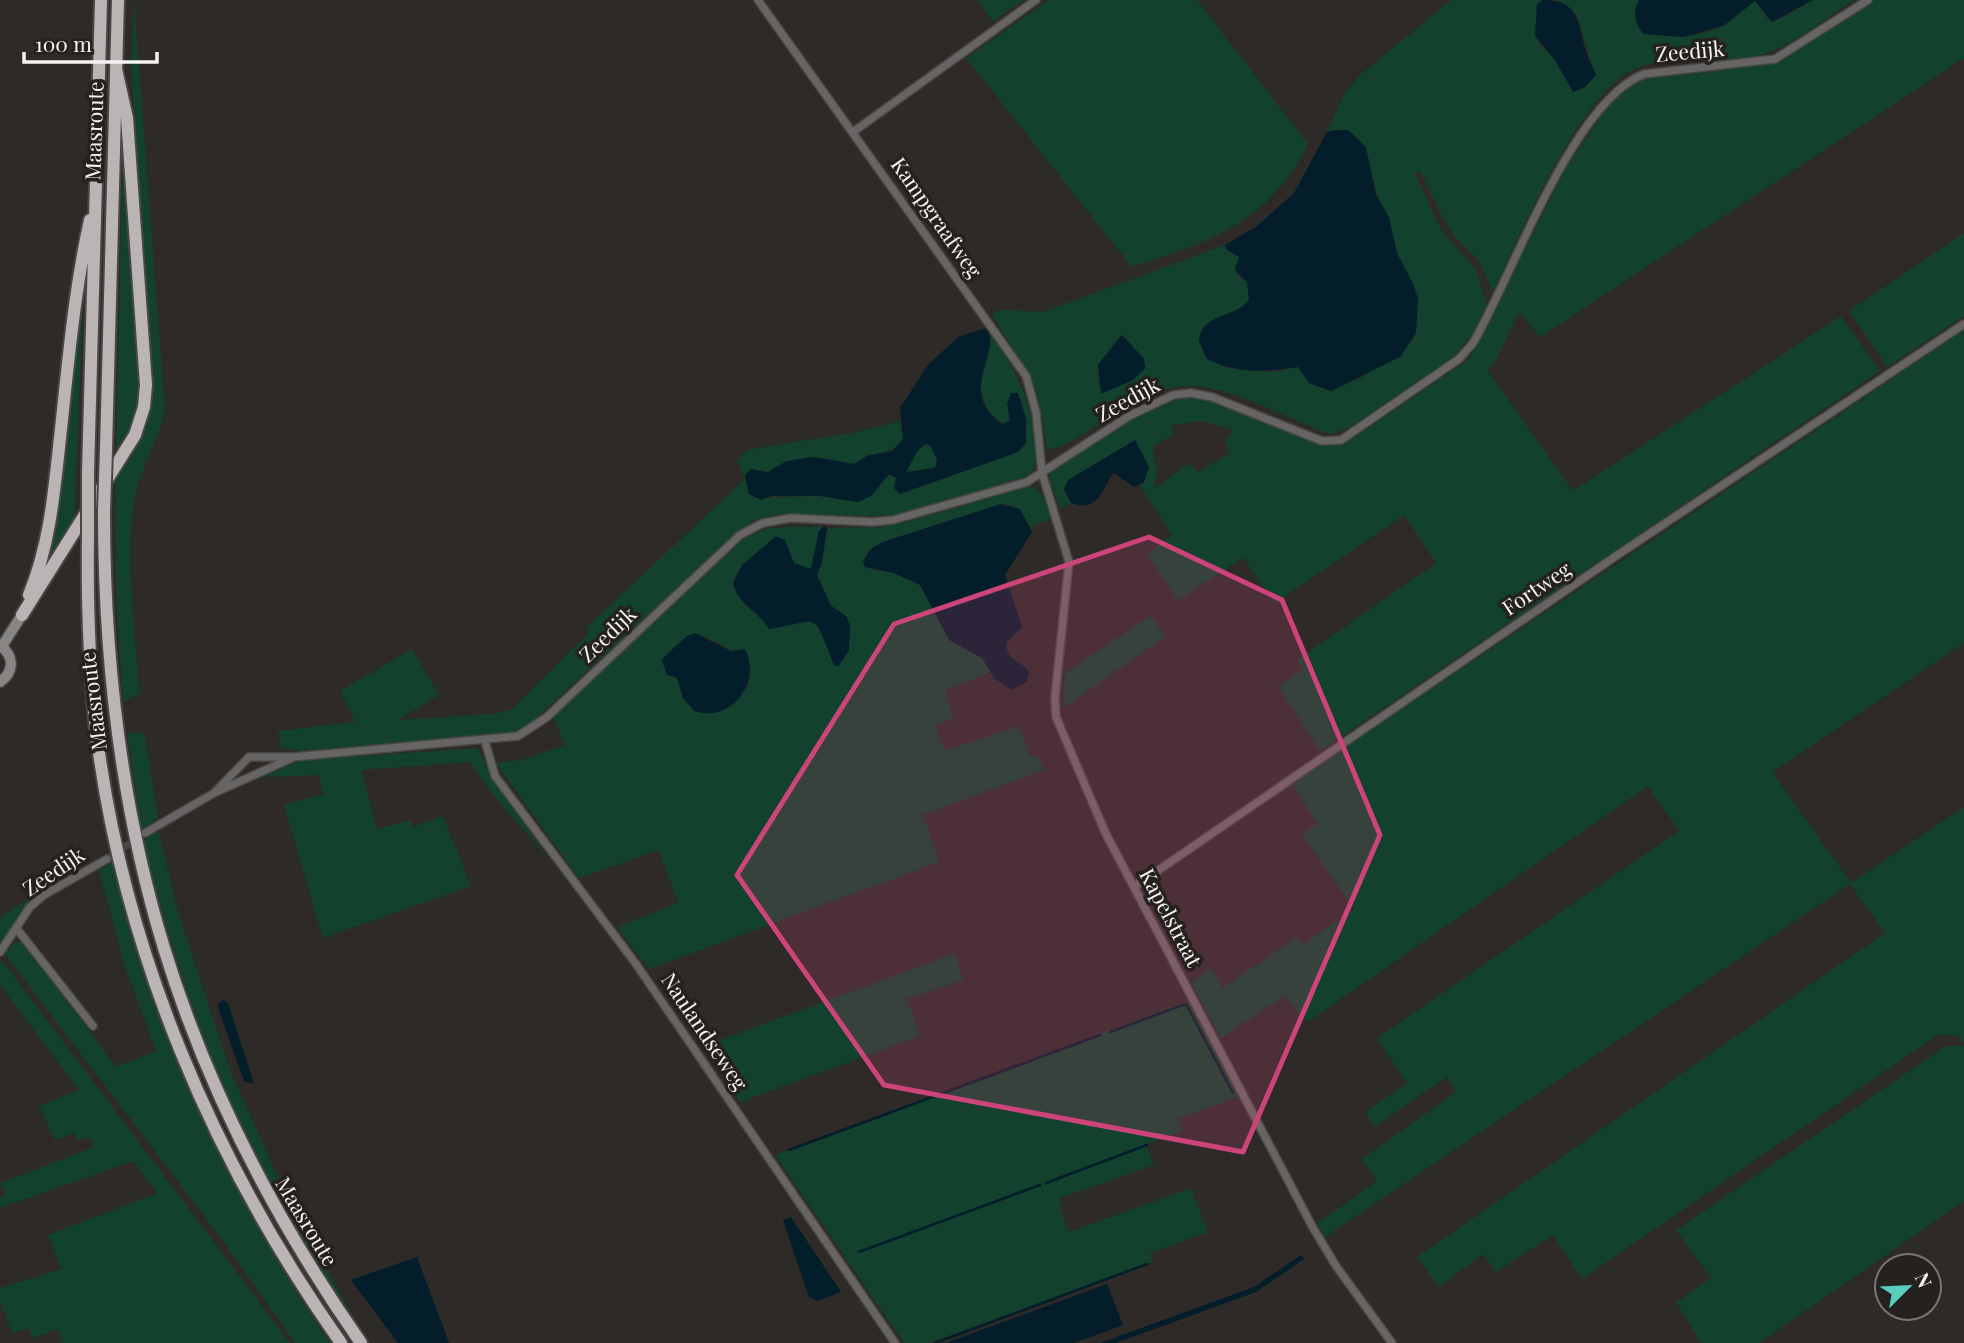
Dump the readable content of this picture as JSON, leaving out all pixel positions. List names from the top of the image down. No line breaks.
{"streets":{"highway":["Maasroute"],"street":["Zeedijk","Kampgraafweg","Fortweg","Kapelstraat","Naulandseweg"]},"crossings":[["Zeedijk","Kampgraafweg"],["Zeedijk","Kapelstraat"],["Zeedijk","Naulandseweg"],["Kampgraafweg","Kapelstraat"],["Fortweg","Kapelstraat"]],"scale_bar":"100 m","north":"top right"}
